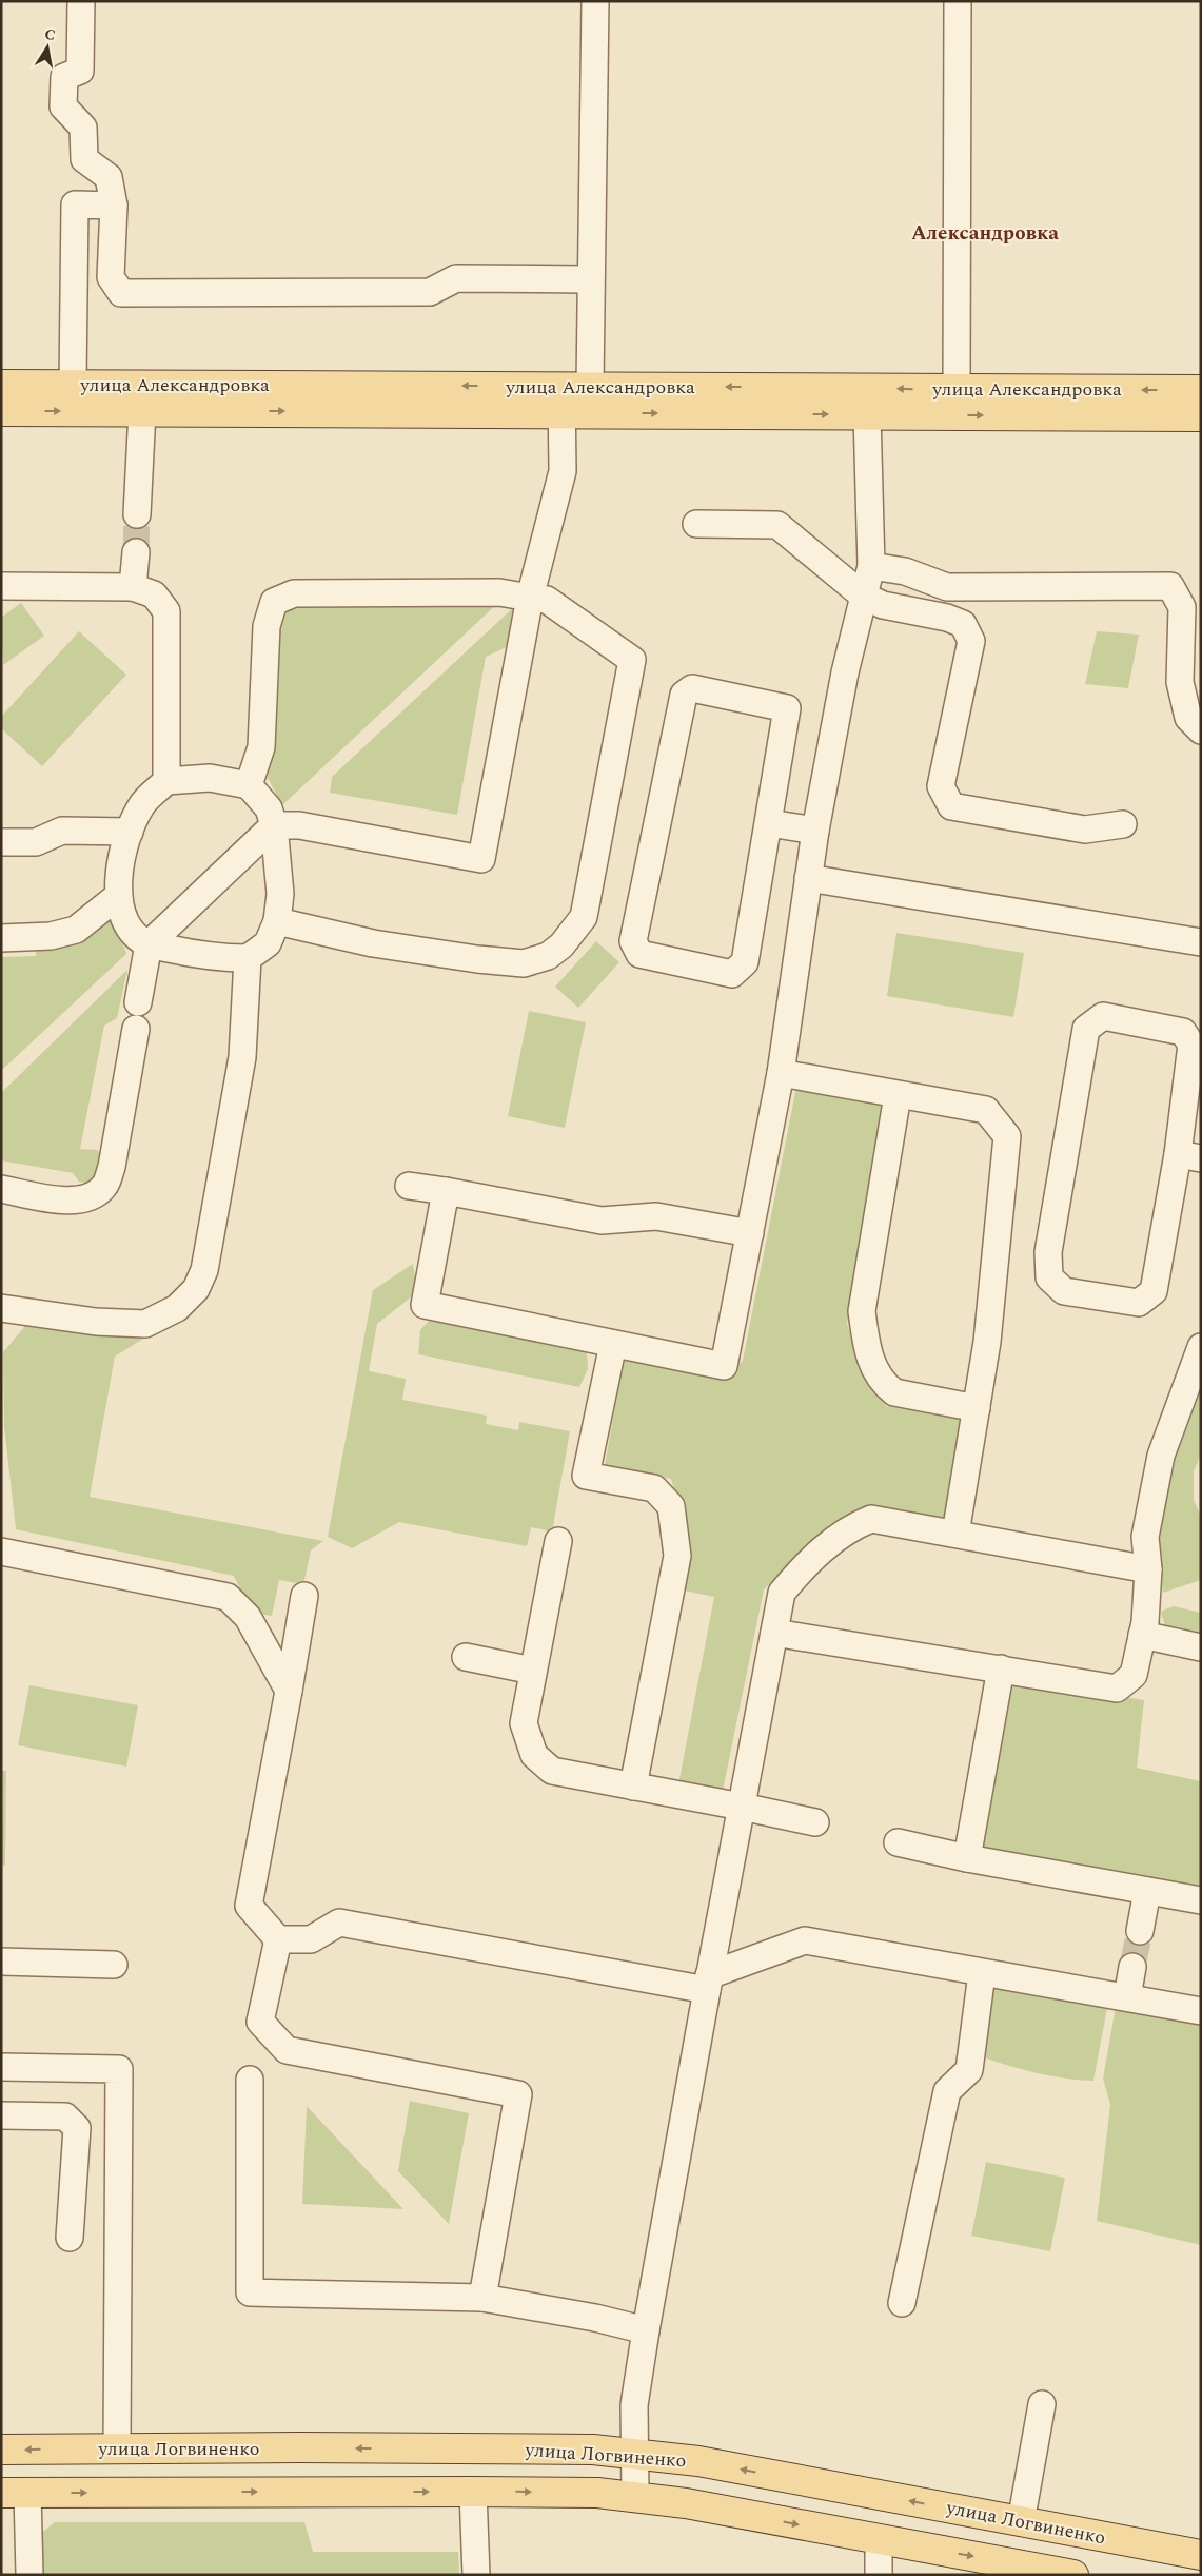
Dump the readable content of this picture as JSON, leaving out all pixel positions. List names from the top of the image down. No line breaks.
{"streets":{"main road":["улица Александровка","улица Логвиненко"]},"districts":["Александровка"],"north":"top"}
